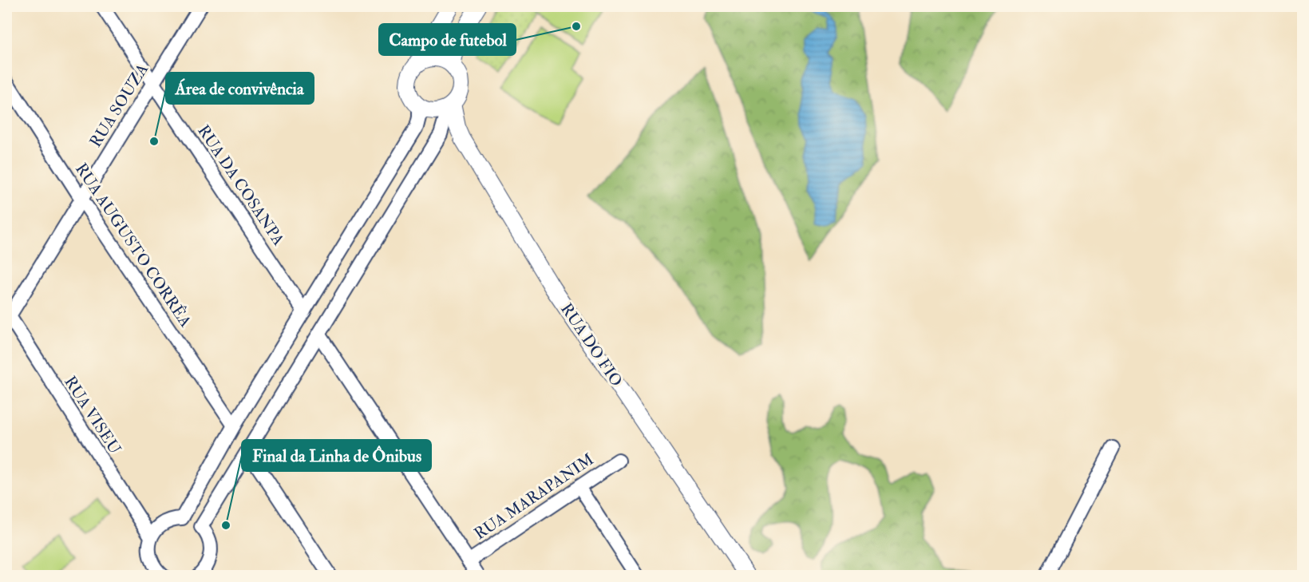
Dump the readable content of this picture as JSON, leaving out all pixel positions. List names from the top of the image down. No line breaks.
{"streets":{"street":["RUA SOUZA","RUA DA COSANPA","RUA AUGUSTO CORRÊA","RUA DO FIO","RUA VISEU","RUA MARAPANIM"]},"crossings":[["RUA SOUZA","RUA DA COSANPA"],["RUA SOUZA","RUA AUGUSTO CORRÊA"],["RUA SOUZA","RUA VISEU"]],"places":["Campo de futebol","Área de convivência","Final da Linha de Ônibus"]}
